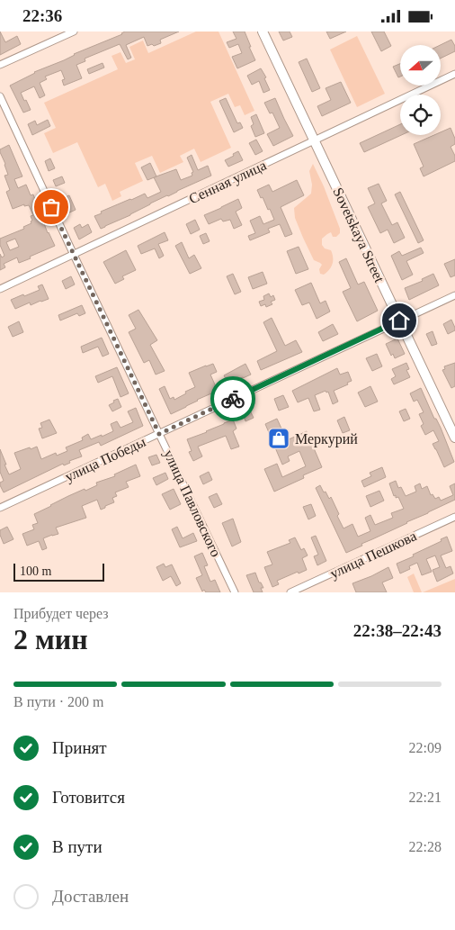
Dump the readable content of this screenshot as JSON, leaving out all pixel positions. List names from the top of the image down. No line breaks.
{"streets":{"street":["Сенная улица","Sovetskaya Street","улица Победы","улица Павловского","улица Пешкова"]},"crossings":[["Сенная улица","Sovetskaya Street"],["Сенная улица","улица Павловского"],["Sovetskaya Street","улица Победы"],["улица Победы","улица Павловского"]],"places":{"shop":["Меркурий"]},"scale_bar":"100 m","north":"left","page":{"status":"22:36","scale":"100 m","heading":["2 мин","Прибудет через","22:38–22:43"],"bar":"В пути · 200 m","list":[["Принят","22:09"],["Готовится","22:21"],["В пути","22:28"],"Доставлен"]}}
